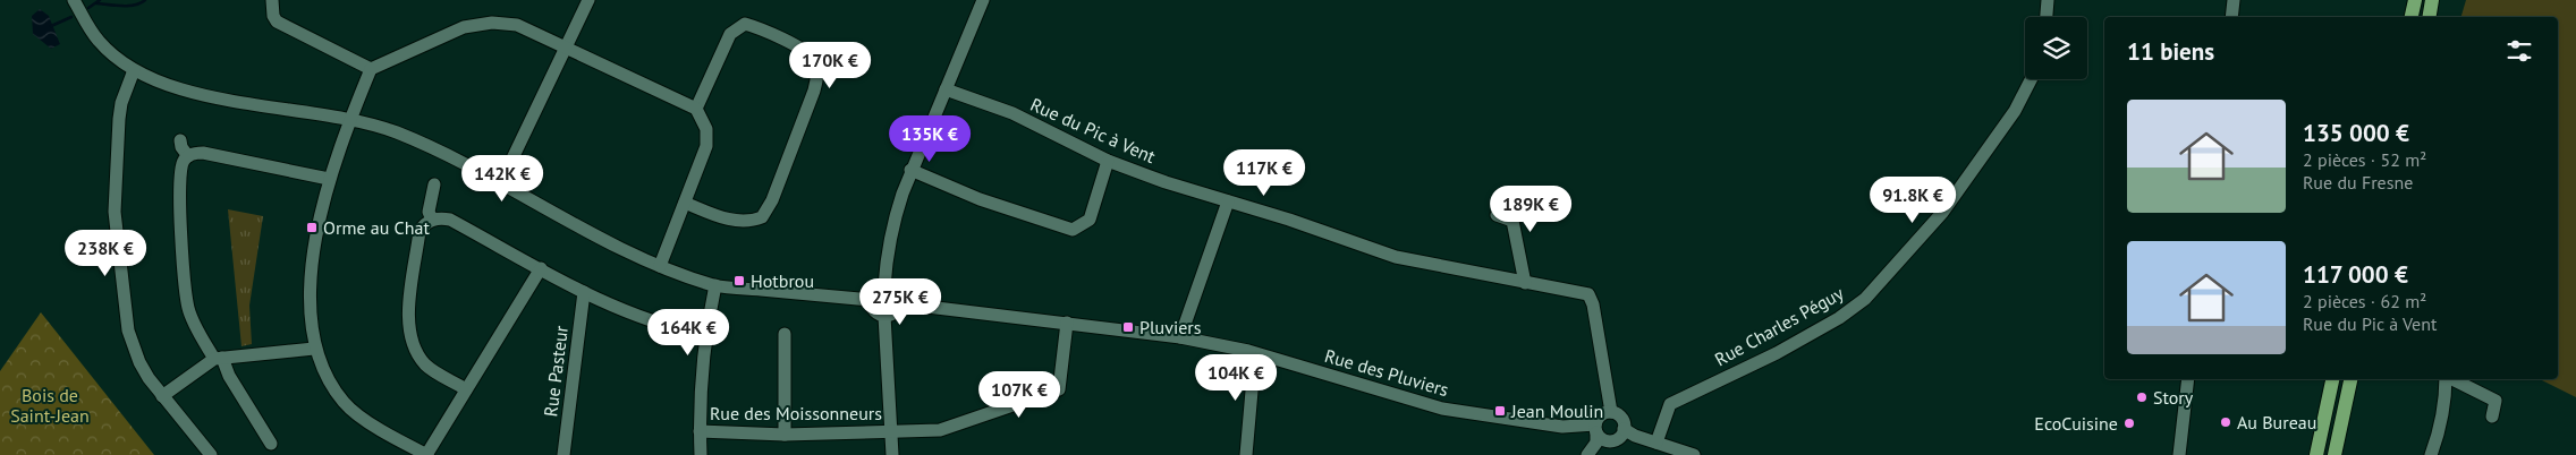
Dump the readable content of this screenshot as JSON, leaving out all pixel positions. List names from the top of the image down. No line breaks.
{"streets":{"street":["Rue du Pic à Vent","Rue Charles Péguy","Rue Pasteur","Rue des Pluviers","Rue des Moissonneurs"]},"crossings":[["Rue du Pic à Vent","Rue des Pluviers"],["Rue des Pluviers","Rue des Moissonneurs"]],"parks":["Bois de Saint-Jean"],"places":{"transit":["Orme au Chat","Hotbrou","Pluviers","Jean Moulin"],"other":["Story","Au Bureau","EcoCuisine"]},"page":{"heading":"11 biens","price":["170K €","135K €","117K €","142K €","91.8K €","189K €","238K €","275K €","164K €","104K €","107K €"],"list":[{"name":"135 000 €","note":"2 pièces · 52 m² · Rue du Fresne"},{"name":"117 000 €","note":"2 pièces · 62 m² · Rue du Pic à Vent"}]}}
